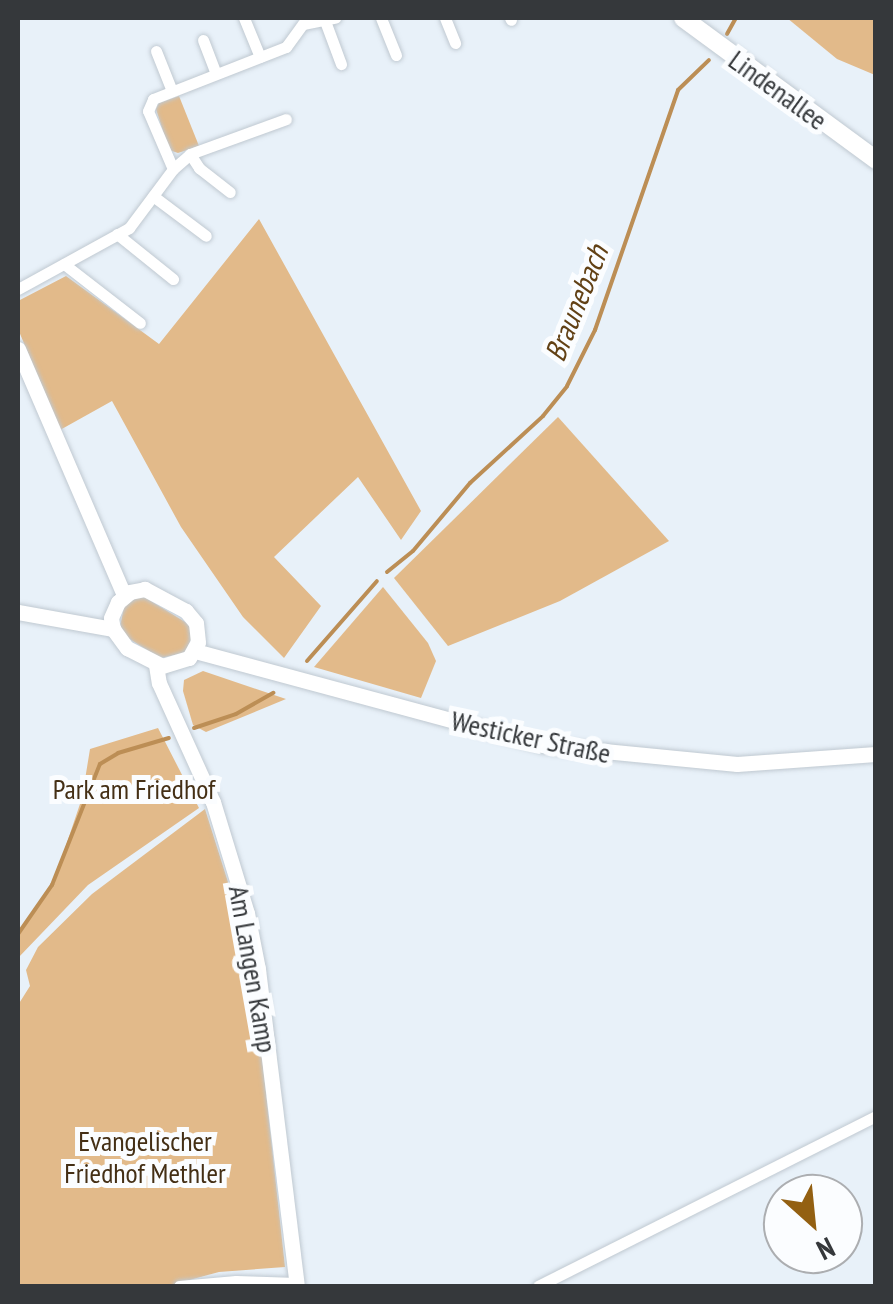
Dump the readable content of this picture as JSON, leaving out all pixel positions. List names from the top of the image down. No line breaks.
{"streets":{"main road":["Lindenallee"],"street":["Westicker Straße","Am Langen Kamp"]},"crossings":[["Westicker Straße","Am Langen Kamp"]],"water":["Braunebach"],"parks":["Park am Friedhof","Evangelischer Friedhof Methler"],"north":"bottom right"}
